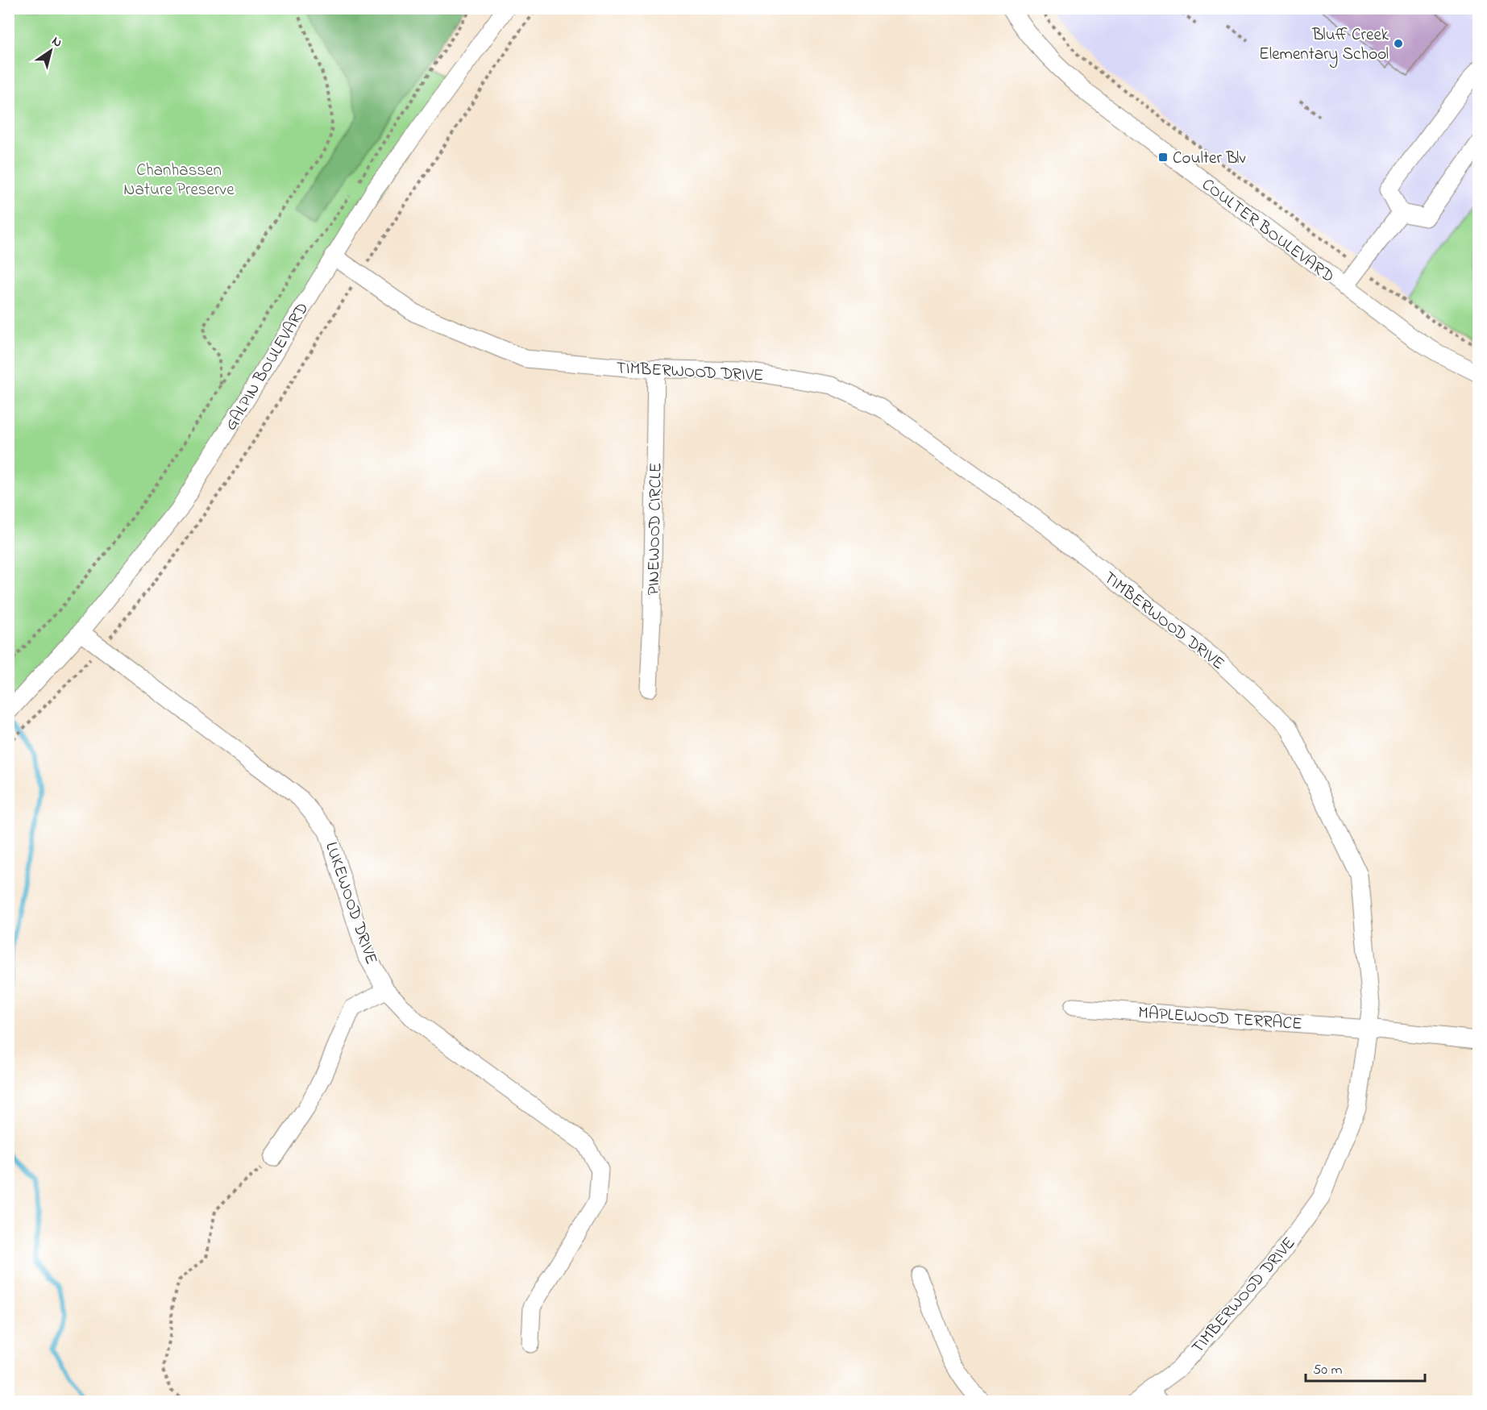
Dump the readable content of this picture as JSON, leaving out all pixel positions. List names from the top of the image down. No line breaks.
{"streets":{"street":["COULTER BOULEVARD","GALPIN BOULEVARD","TIMBERWOOD DRIVE","PINEWOOD CIRCLE","LUKEWOOD DRIVE","MAPLEWOOD TERRACE"]},"crossings":[["GALPIN BOULEVARD","TIMBERWOOD DRIVE"],["GALPIN BOULEVARD","LUKEWOOD DRIVE"],["TIMBERWOOD DRIVE","PINEWOOD CIRCLE"],["TIMBERWOOD DRIVE","MAPLEWOOD TERRACE"]],"parks":["Chanhassen Nature Preserve"],"places":{"other":["Bluff Creek Elementary School"],"transit":["Coulter Blv"]},"scale_bar":"50 m","north":"top right"}
